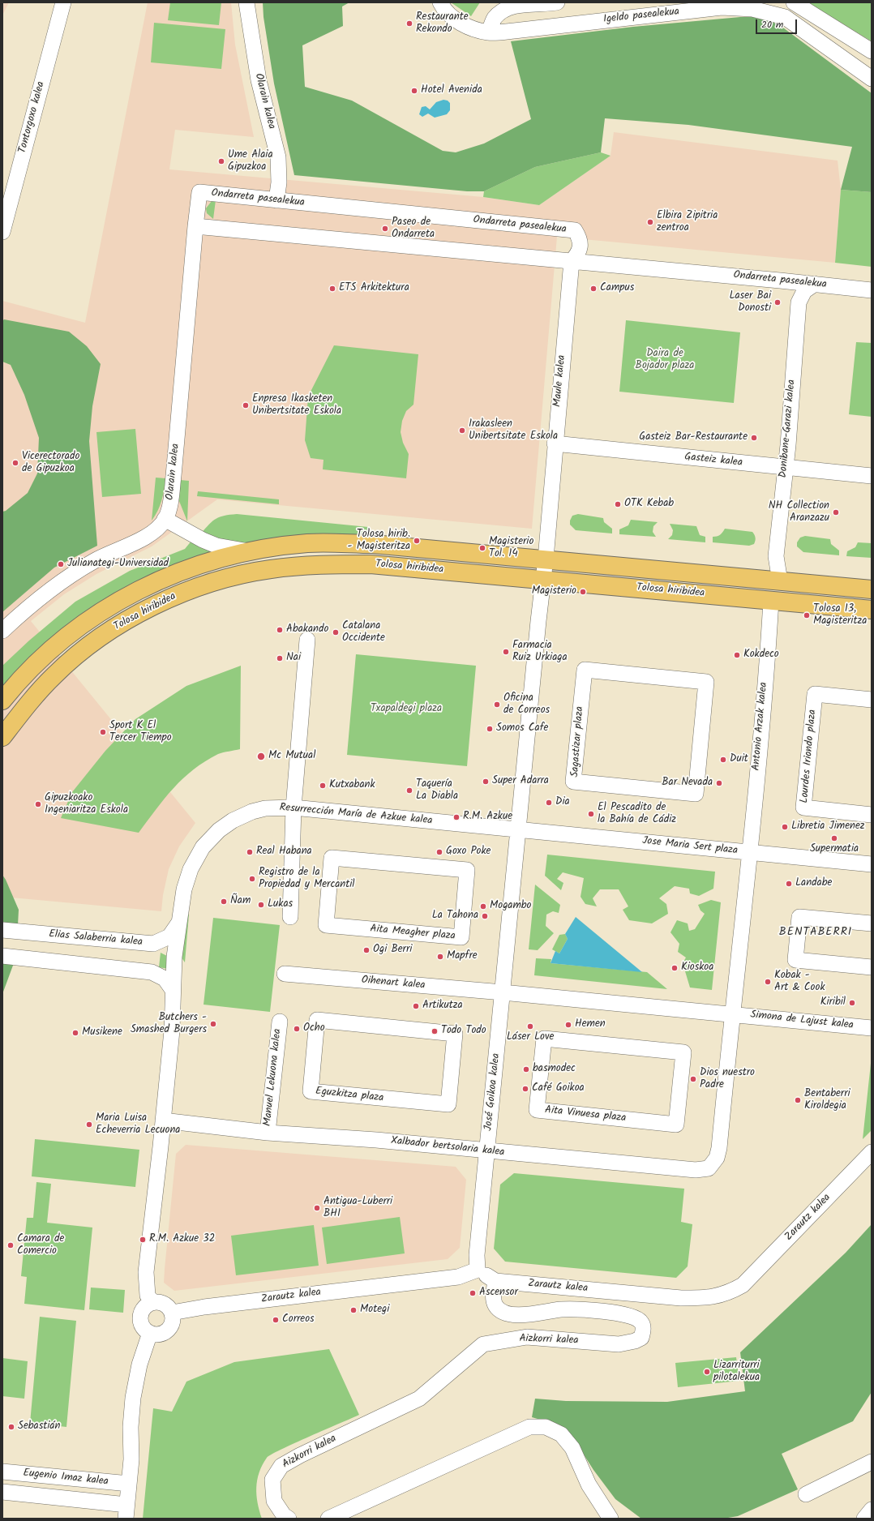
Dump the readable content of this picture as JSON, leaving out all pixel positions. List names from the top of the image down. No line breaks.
{"streets":{"main road":["Tolosa hiribidea"],"street":["Igeldo pasealekua","Olarain kalea","Tontorgoxo kalea","Ondarreta pasealekua","Maule kalea","Donibane-Garazi kalea","Gasteiz kalea","Antonio Arzak kalea","Sagastizar plaza","Lourdes Iriondo plaza","Resurrección María de Azkue kalea","Jose Maria Sert plaza","Aita Meagher plaza","Elias Salaberria kalea","Oihenart kalea","Simona de Lajust kalea","Manuel Lekuona kalea","José Goikoa kalea","Eguzkitza plaza","Aita Vinuesa plaza","Xalbador bertsolaria kalea","Zarautz kalea","Aizkorri kalea","Eugenio Imaz kalea"]},"crossings":[["Olarain kalea","Ondarreta pasealekua"],["Ondarreta pasealekua","Maule kalea"],["Ondarreta pasealekua","Donibane-Garazi kalea"],["Maule kalea","Gasteiz kalea"],["Maule kalea","Tolosa hiribidea"],["Maule kalea","Resurrección María de Azkue kalea"],["Maule kalea","Jose Maria Sert plaza"],["Donibane-Garazi kalea","Gasteiz kalea"],["Donibane-Garazi kalea","Tolosa hiribidea"],["Tolosa hiribidea","Antonio Arzak kalea"],["Antonio Arzak kalea","Jose Maria Sert plaza"],["Resurrección María de Azkue kalea","Jose Maria Sert plaza"],["Resurrección María de Azkue kalea","Elias Salaberria kalea"],["Resurrección María de Azkue kalea","Xalbador bertsolaria kalea"],["Resurrección María de Azkue kalea","Zarautz kalea"],["Jose Maria Sert plaza","Simona de Lajust kalea"],["Jose Maria Sert plaza","Xalbador bertsolaria kalea"],["Oihenart kalea","José Goikoa kalea"],["Manuel Lekuona kalea","Xalbador bertsolaria kalea"],["José Goikoa kalea","Xalbador bertsolaria kalea"],["José Goikoa kalea","Zarautz kalea"],["Zarautz kalea","Aizkorri kalea"]],"districts":["BENTABERRI"],"parks":["Daira de Bojador plaza","Txapaldegi plaza"],"places":["Restaurante Rekondo","Hotel Avenida","Ume Alaia Gipuzkoa","Elbira Zipitria zentroa","Paseo de Ondarreta","ETS Arkitektura","Campus","Laser Bai Donosti","Enpresa Ikasketen Unibertsitate Eskola","Irakasleen Unibertsitate Eskola","Gasteiz Bar-Restaurante","Vicerectorado de Gipuzkoa","OTK Kebab","NH Collection Aranzazu","Tolosa hirib. - Magisteritza","Magisterio Tol. 14","Julianategi-Universidad","Magisterio","Tolosa 13, Magisteritza","Abakando","Catalana Occidente","Farmacia Ruiz Urkiaga","Kokdeco","Nai","Oficina de Correos","Somos Cafe","Sport K El Tercer Tiempo","Mc Mutual","Duit","Super Adarra","Bar Nevada","Kutxabank","Taquería La Diabla","Dia","Gipuzkoako Ingeniaritza Eskola","El Pescadito de la Bahía de Cádiz","R.M. Azkue","Libretia Jimenez","Supermatia","Real Habana","Goxo Poke","Registro de la Propiedad y Mercantil","Landabe","Ñam","Lukas","Mogambo","La Tahona","Ogi Berri","Mapfre","Kioskoa","Kobak - Art & Cook","Kiribil","Artikutza","Butchers - Smashed Burgers","Hemen","Láser Love","Ocho","Todo Todo","Musikene","basmodec","Dios nuestro Padre","Café Goikoa","Bentaberri Kiroldegia","Maria Luisa Echeverria Lecuona","Antigua-Luberri BHI","R.M. Azkue 32","Camara de Comercio","Ascensor","Motegi","Correos","Lizarriturri pilotalekua","Sebastián"],"scale_bar":"20 m"}
